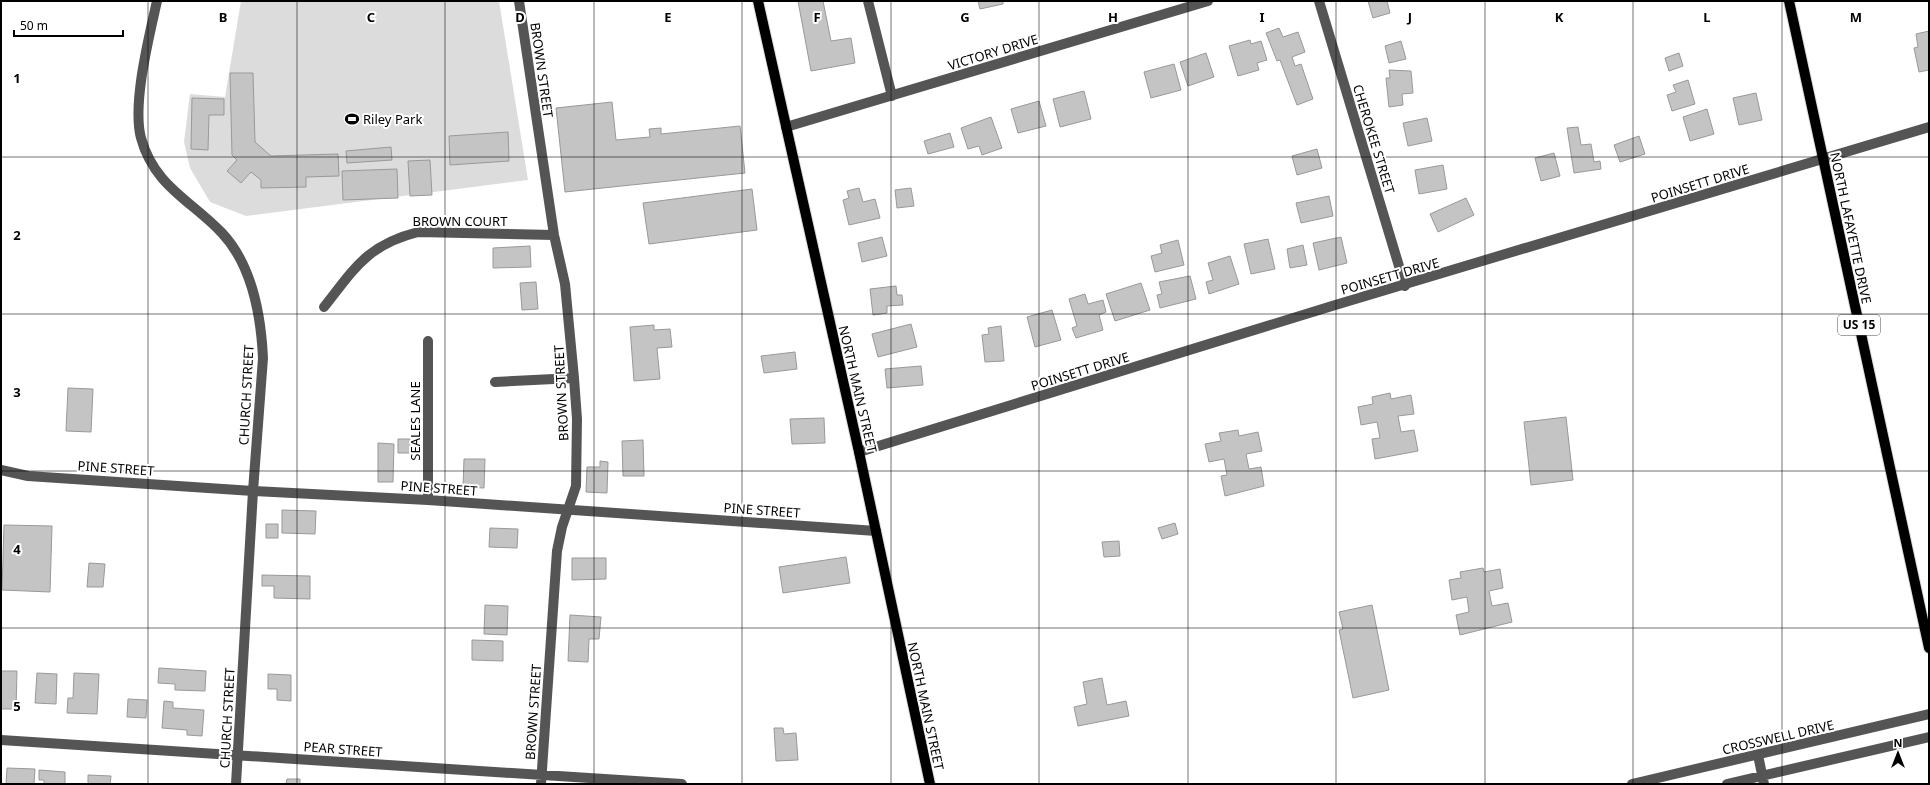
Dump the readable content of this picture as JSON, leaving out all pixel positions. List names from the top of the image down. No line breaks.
{"streets":{"main road":["NORTH LAFAYETTE DRIVE","US 15","NORTH MAIN STREET"],"street":["VICTORY DRIVE","BROWN STREET","CHEROKEE STREET","POINSETT DRIVE","BROWN COURT","CHURCH STREET","SEALES LANE","PINE STREET","CROSSWELL DRIVE","PEAR STREET"]},"crossings":[["VICTORY DRIVE","NORTH MAIN STREET"],["BROWN STREET","BROWN COURT"],["BROWN STREET","PINE STREET"],["BROWN STREET","PEAR STREET"],["CHEROKEE STREET","POINSETT DRIVE"],["POINSETT DRIVE","NORTH LAFAYETTE DRIVE"],["POINSETT DRIVE","NORTH MAIN STREET"],["NORTH MAIN STREET","PINE STREET"],["CHURCH STREET","PINE STREET"],["CHURCH STREET","PEAR STREET"],["SEALES LANE","PINE STREET"]],"places":{"sports":["Riley Park"]},"scale_bar":"50 m","north":"top","grid":{"columns":["B","C","D","E","F","G","H","I","J","K","L","M"],"rows":["1","2","3","4","5"]}}
